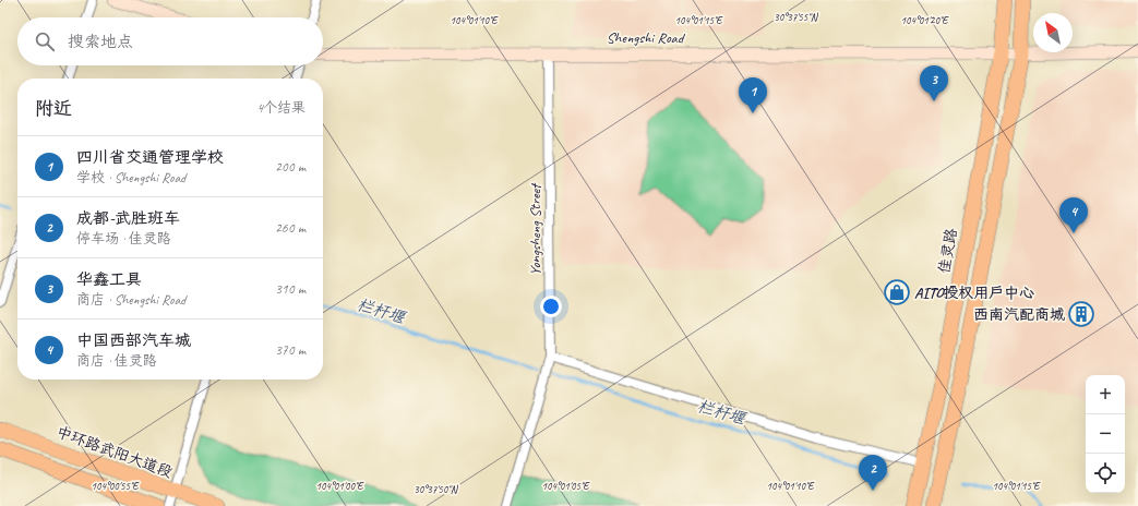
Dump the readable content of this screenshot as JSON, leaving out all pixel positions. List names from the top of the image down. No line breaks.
{"streets":{"main road":["佳灵路","中环路武阳大道段"],"street":["Shengshi Road","Yongsheng Street"]},"crossings":[["Shengshi Road","Yongsheng Street"],["Shengshi Road","佳灵路"]],"water":["栏杆堰"],"places":{"shop":["AITO授权用户中心"],"building":["西南汽配商城"]},"north":"top left","page":{"search":"搜索地点","pins":["3","1","4","2"],"heading":["附近","4个结果"],"list":[{"mark":"1","name":"四川省交通管理学校","note":"学校 · Shengshi Road","value":"200 m"},{"mark":"2","name":"成都-武胜班车","note":"停车场 · 佳灵路","value":"260 m"},{"mark":"3","name":"华鑫工具","note":"商店 · Shengshi Road","value":"310 m"},{"mark":"4","name":"中国西部汽车城","note":"商店 · 佳灵路","value":"370 m"}],"map_buttons":["+","−"]},"coordinates":["30°37'55\"N","104°01'10\"E","104°01'15\"E","104°01'20\"E","104°00'55\"E","104°01'00\"E","104°01'05\"E","30°37'50\"N"]}
